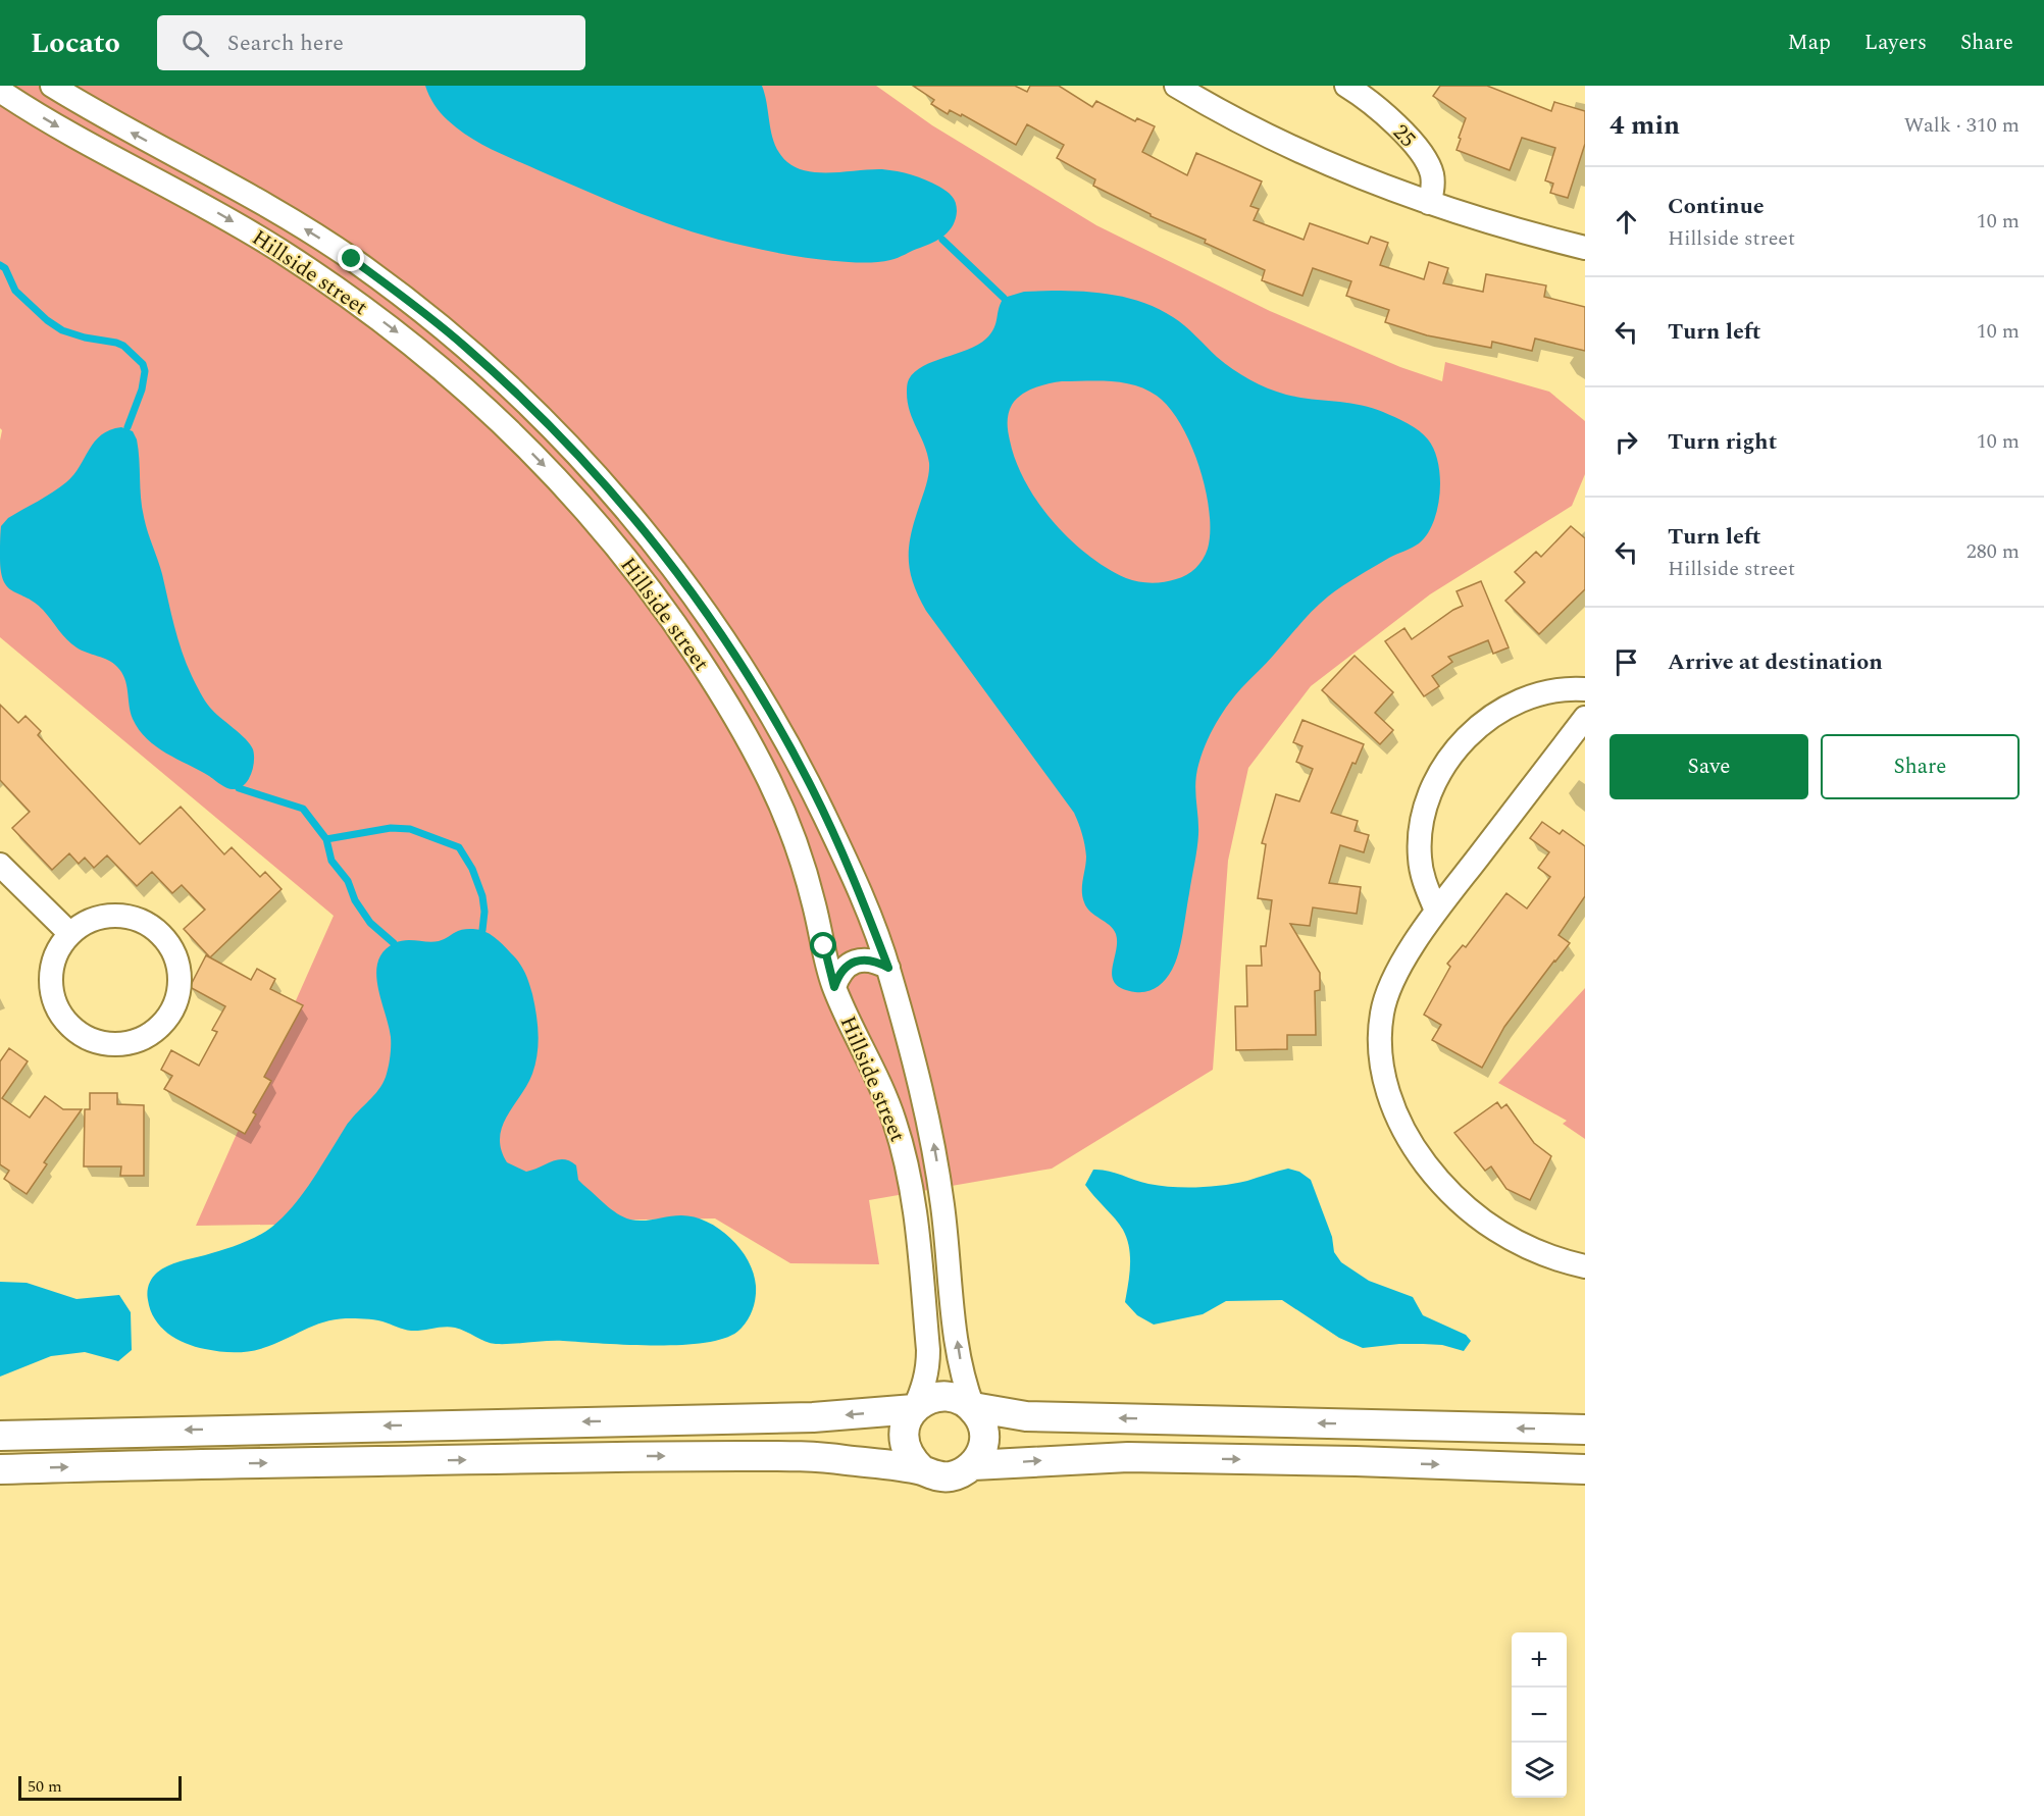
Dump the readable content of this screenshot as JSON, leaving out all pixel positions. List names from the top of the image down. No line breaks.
{"streets":{"street":["25","Hillside street"]},"scale_bar":"50 m","page":{"header":"Locato","search":"Search here","nav":["Map","Layers","Share"],"heading":["4 min","Walk · 310 m"],"list":[["Continue","Hillside street","10 m"],["Turn left","10 m"],["Turn right","10 m"],["Turn left","Hillside street","280 m"],"Arrive at destination"],"buttons":["Save","Share"],"map_buttons":["+","−"],"scale":"50 m"}}
